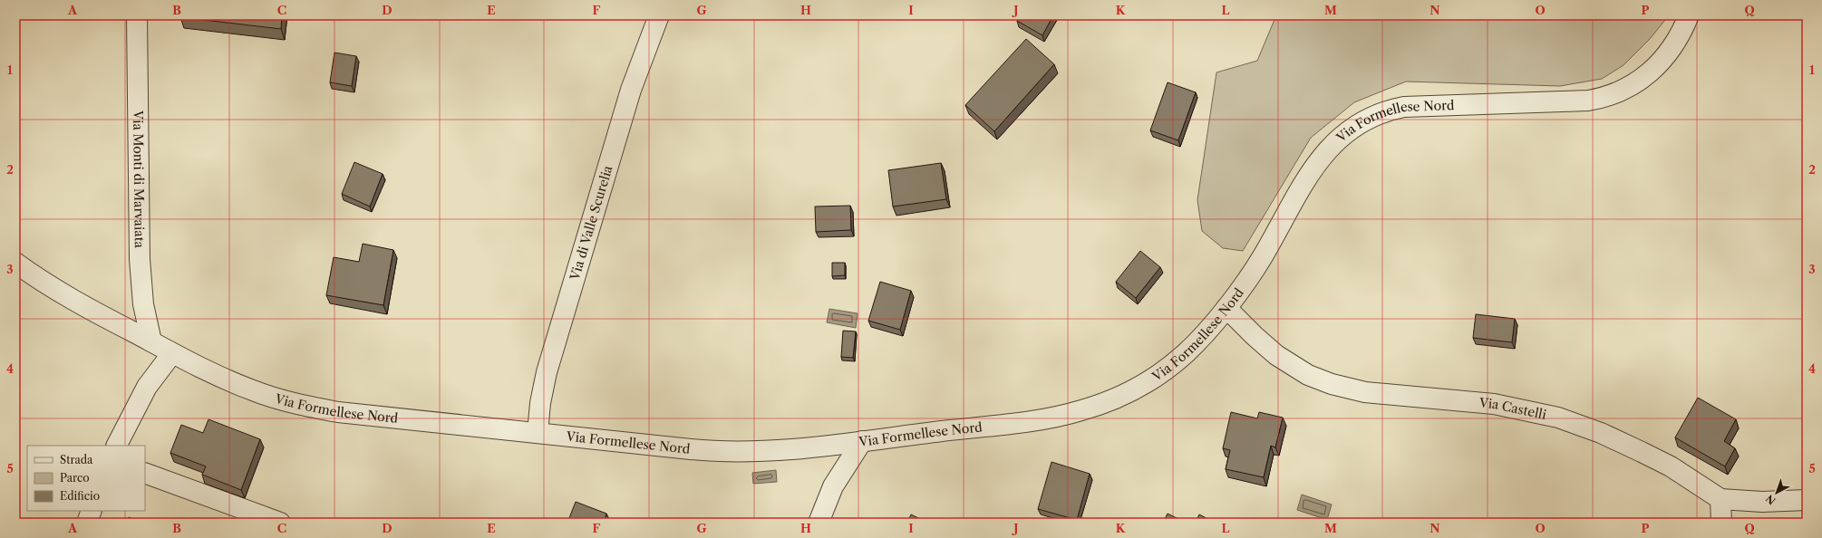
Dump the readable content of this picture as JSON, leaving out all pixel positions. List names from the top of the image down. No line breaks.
{"streets":{"street":["Via Formellese Nord","Via Monti di Marvaiata","Via di Valle Scurelia","Via Castelli"]},"crossings":[["Via Formellese Nord","Via Monti di Marvaiata"],["Via Formellese Nord","Via di Valle Scurelia"],["Via Formellese Nord","Via Castelli"]],"legend":["Strada","Parco","Edificio"],"north":"bottom left","grid":{"columns":["A","B","C","D","E","F","G","H","I","J","K","L","M","N","O","P","Q"],"rows":["1","2","3","4","5"]}}
